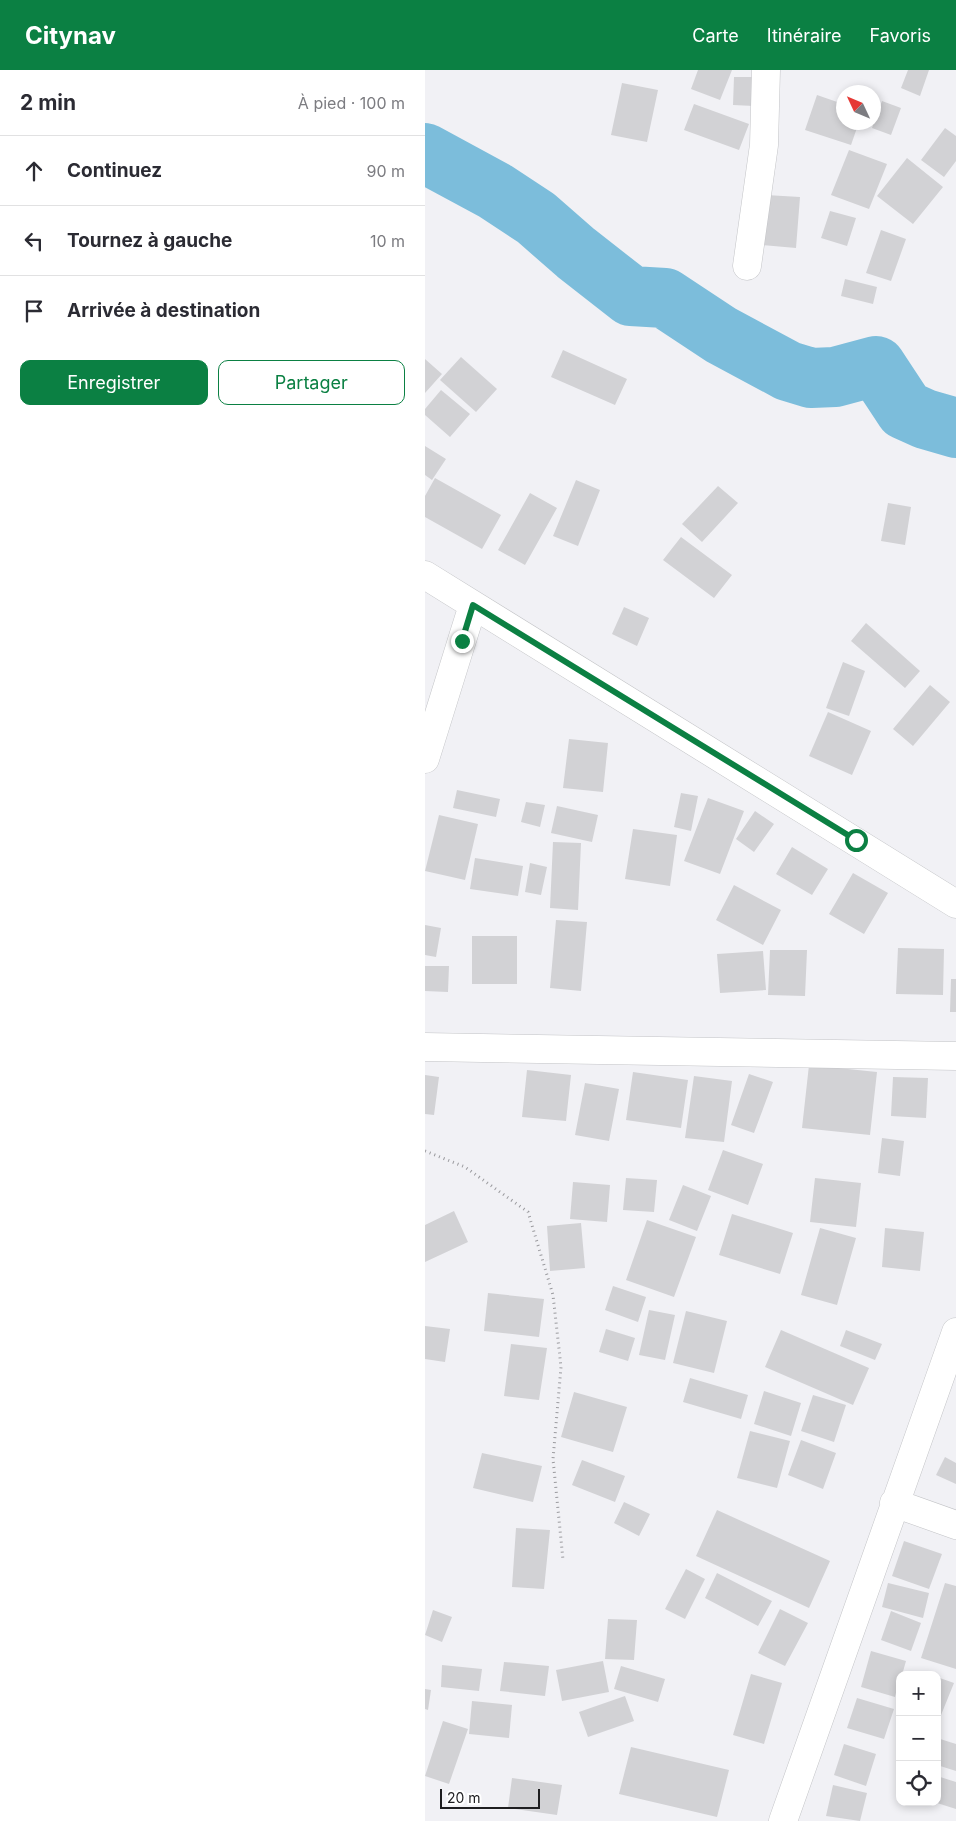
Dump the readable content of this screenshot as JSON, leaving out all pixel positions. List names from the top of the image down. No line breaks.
{"scale_bar":"20 m","north":"top left","page":{"header":"Citynav","nav":["Carte","Itinéraire","Favoris"],"heading":["2 min","À pied · 100 m"],"list":[["Continuez","90 m"],["Tournez à gauche","10 m"],"Arrivée à destination"],"buttons":["Enregistrer","Partager"],"map_buttons":["+","−"],"scale":"20 m"}}
